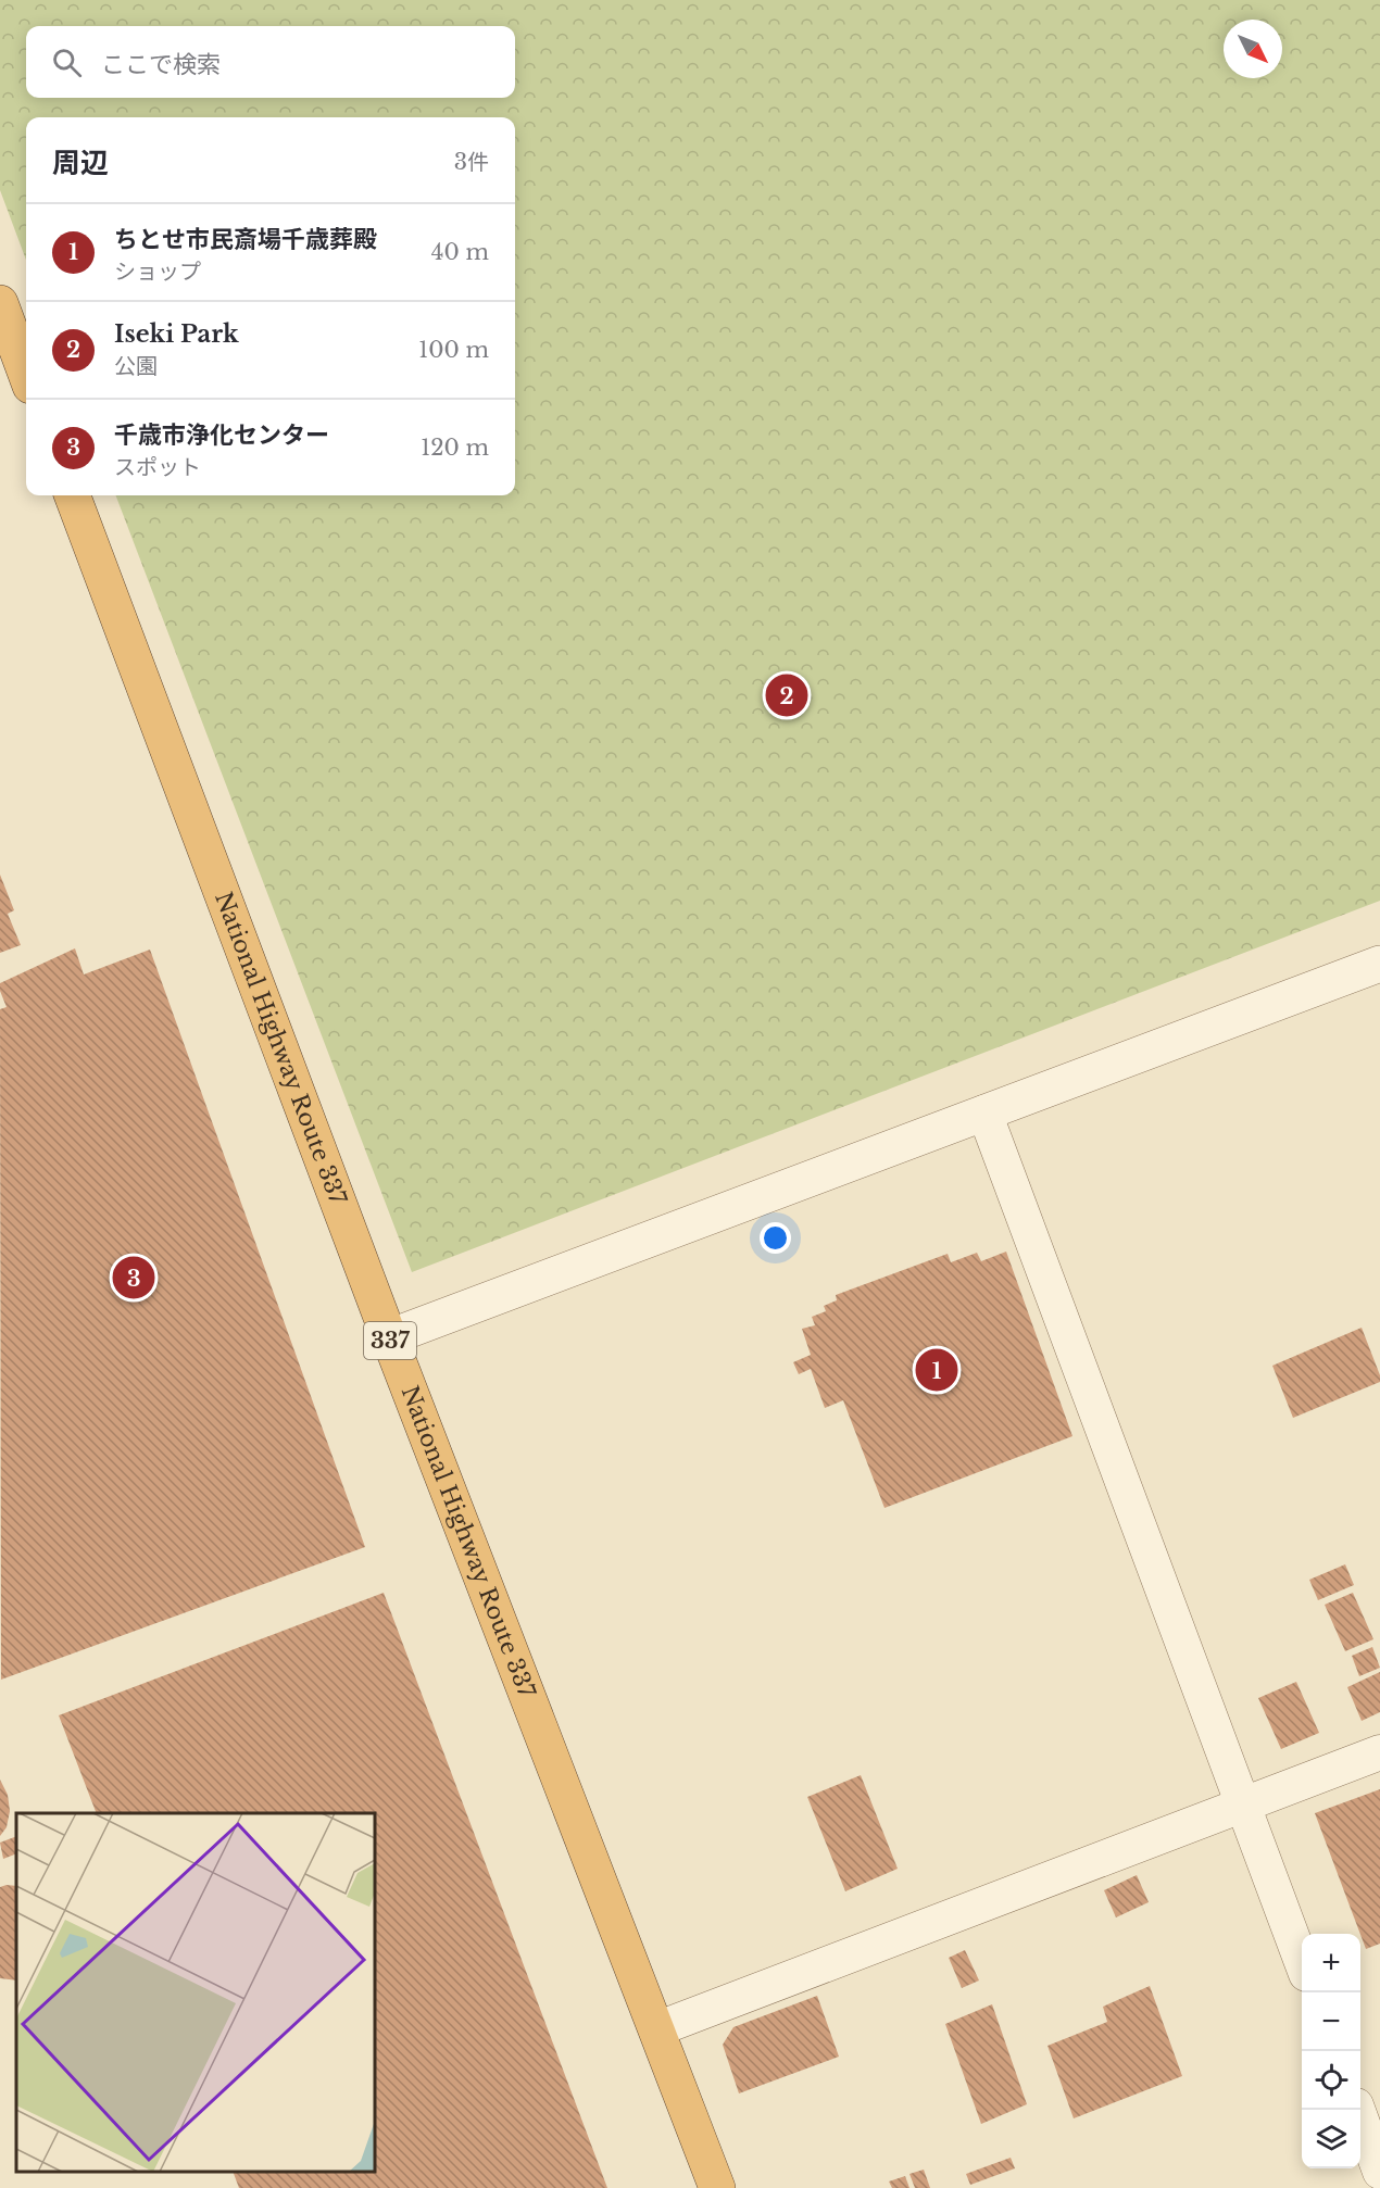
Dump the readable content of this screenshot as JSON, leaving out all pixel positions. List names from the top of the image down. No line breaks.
{"streets":{"highway":["National Highway Route 337","337"]},"north":"bottom right","page":{"search":"ここで検索","heading":["周辺","3件"],"list":[{"mark":"1","name":"ちとせ市民斎場千歳葬殿","note":"ショップ","value":"40 m"},{"mark":"2","name":"Iseki Park","note":"公園","value":"100 m"},{"mark":"3","name":"千歳市浄化センター","note":"スポット","value":"120 m"}],"pins":["2","3","1"],"map_buttons":["+","−"]}}
